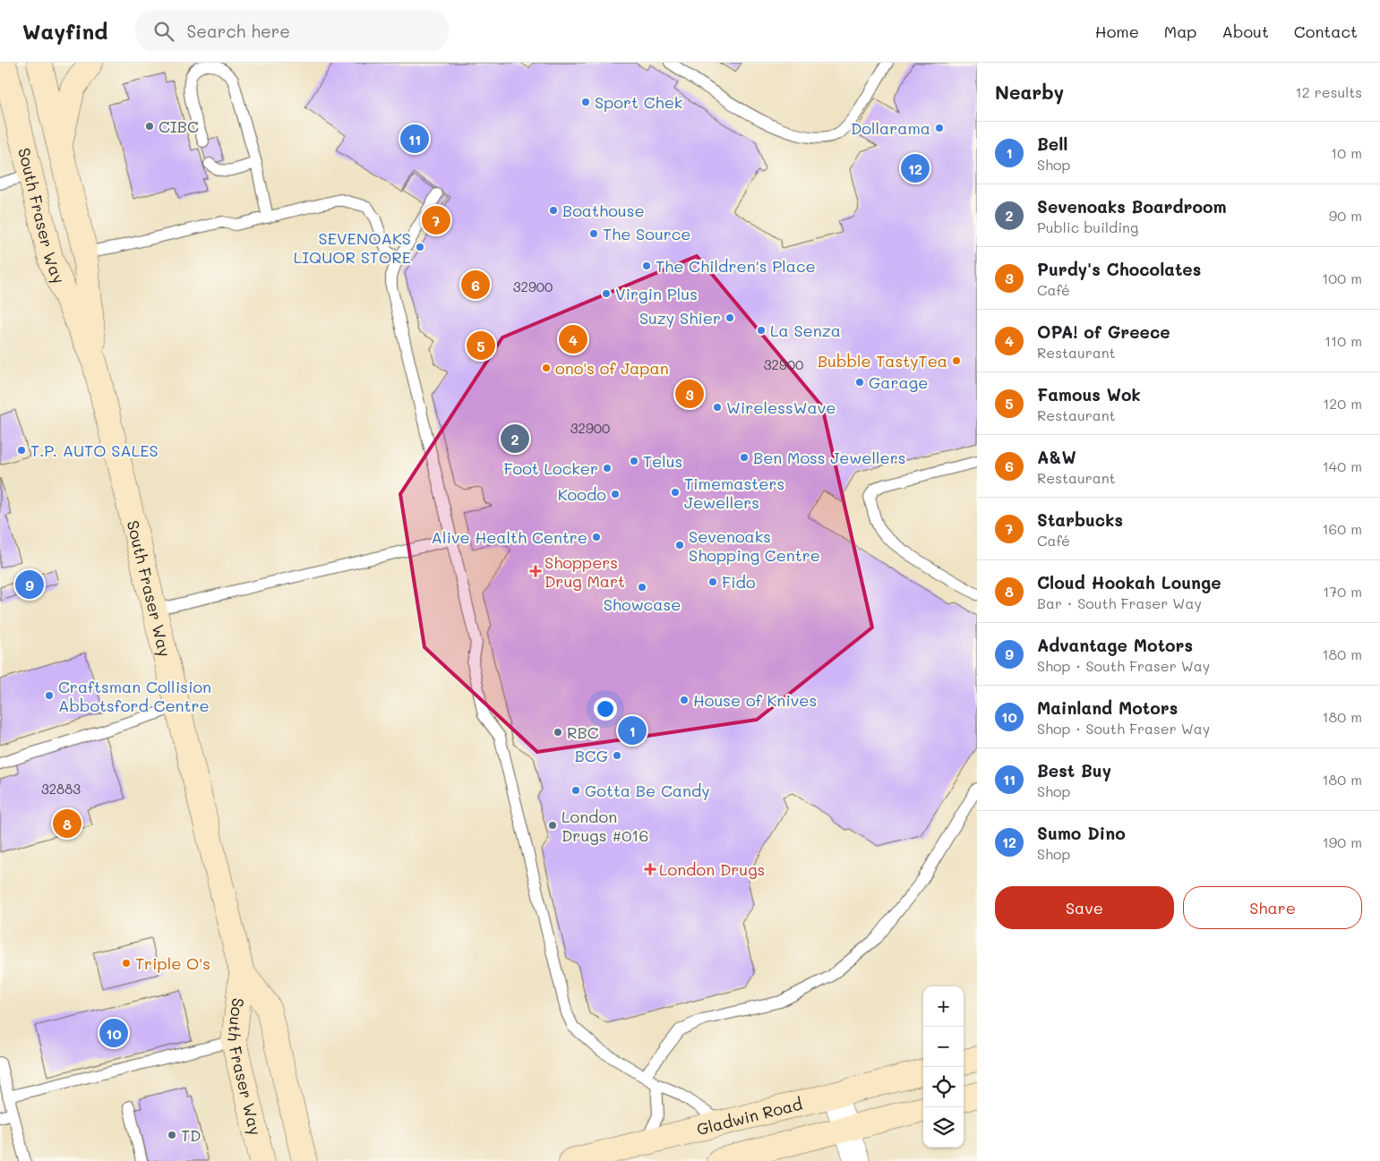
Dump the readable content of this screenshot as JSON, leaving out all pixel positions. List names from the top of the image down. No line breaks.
{"streets":{"main road":["South Fraser Way","Gladwin Road"]},"places":{"other":["Sport Chek","CIBC","Dollarama","Boathouse","The Source","SEVENOAKS LIQUOR STORE","The Children's Place","Virgin Plus","Suzy Shier","La Senza","Bubble TastyTea","ono's of Japan","Garage","WirelessWave","T.P. AUTO SALES","Ben Moss Jewellers","Telus","Foot Locker","Timemasters Jewellers","Koodo","Alive Health Centre","Sevenoaks Shopping Centre","Fido","Showcase","Craftsman Collision Abbotsford Centre","House of Knives","RBC","BCG","Gotta Be Candy","London Drugs #016","Triple O's","TD"],"health":["Shoppers Drug Mart","London Drugs"]},"house_numbers":["32900","32900","32900","32883"],"page":{"header":"Wayfind","search":"Search here","nav":["Home","Map","About","Contact"],"heading":["Nearby","12 results"],"list":[{"mark":"1","name":"Bell","note":"Shop","value":"10 m"},{"mark":"2","name":"Sevenoaks Boardroom","note":"Public building","value":"90 m"},{"mark":"3","name":"Purdy's Chocolates","note":"Café","value":"100 m"},{"mark":"4","name":"OPA! of Greece","note":"Restaurant","value":"110 m"},{"mark":"5","name":"Famous Wok","note":"Restaurant","value":"120 m"},{"mark":"6","name":"A&W","note":"Restaurant","value":"140 m"},{"mark":"7","name":"Starbucks","note":"Café","value":"160 m"},{"mark":"8","name":"Cloud Hookah Lounge","note":"Bar · South Fraser Way","value":"170 m"},{"mark":"9","name":"Advantage Motors","note":"Shop · South Fraser Way","value":"180 m"},{"mark":"10","name":"Mainland Motors","note":"Shop · South Fraser Way","value":"180 m"},{"mark":"11","name":"Best Buy","note":"Shop","value":"180 m"},{"mark":"12","name":"Sumo Dino","note":"Shop","value":"190 m"}],"pins":["11","12","7","6","4","5","3","2","9","1","8","10"],"buttons":["Save","Share"],"map_buttons":["+","−"]}}
